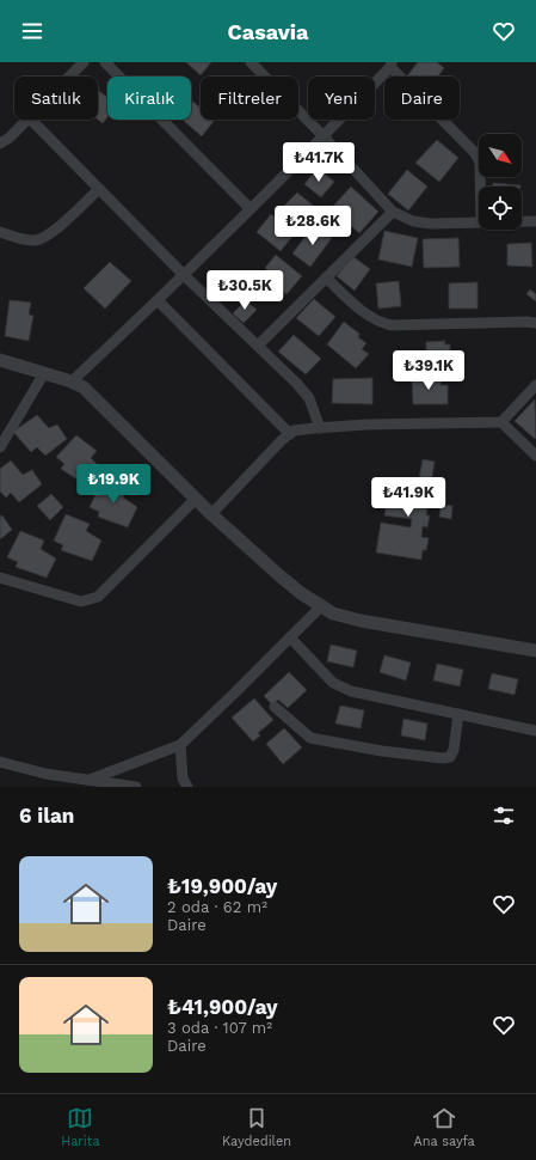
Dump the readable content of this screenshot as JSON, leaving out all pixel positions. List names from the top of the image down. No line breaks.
{"north":"bottom right","page":{"header":"Casavia","chip":["Satılık","Kiralık","Filtreler","Yeni","Daire"],"price":["₺41.7K","₺28.6K","₺30.5K","₺39.1K","₺19.9K","₺41.9K"],"heading":"6 ilan","list":[{"name":"₺19,900/ay","note":"2 oda · 62 m² · Daire"},{"name":"₺41,900/ay","note":"3 oda · 107 m² · Daire"}],"tabs":["Harita","Kaydedilen","Ana sayfa"]}}
